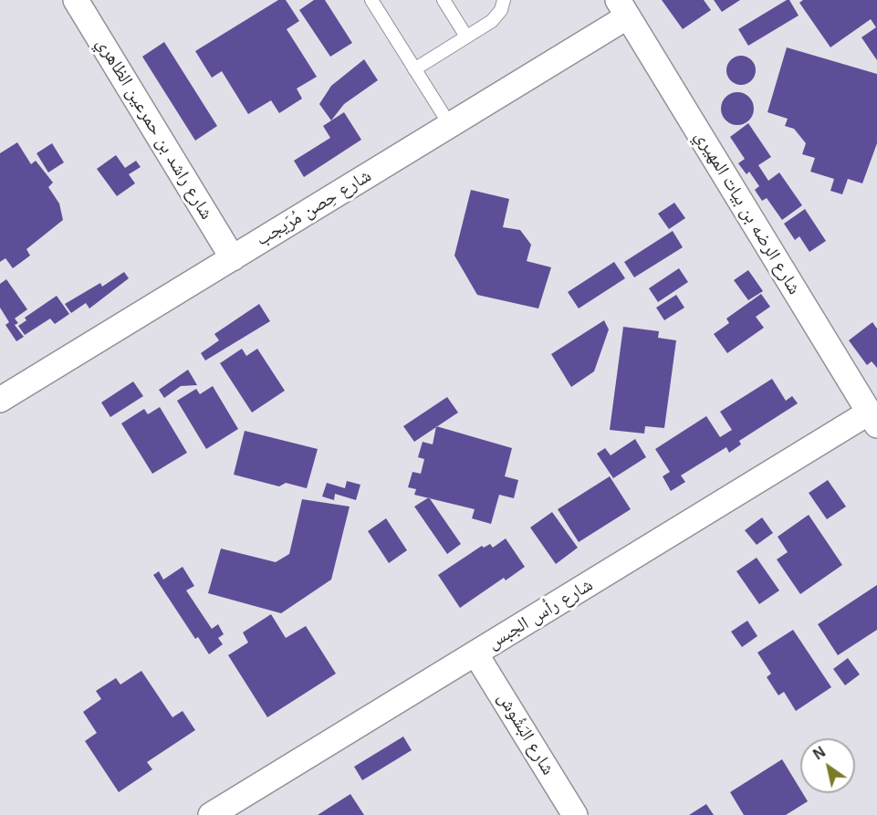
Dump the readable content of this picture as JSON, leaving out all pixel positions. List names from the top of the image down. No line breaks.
{"streets":{"street":["شارع راشد بن حمرعين الظاهري","شارع حِصن مُرَيجب","شارع الرضه بن بيات المهيري","شارع رأس الجبس","شارع البَشُوش"]},"crossings":[["شارع راشد بن حمرعين الظاهري","شارع حِصن مُرَيجب"],["شارع حِصن مُرَيجب","شارع الرضه بن بيات المهيري"],["شارع الرضه بن بيات المهيري","شارع رأس الجبس"],["شارع رأس الجبس","شارع البَشُوش"]],"north":"top left"}
